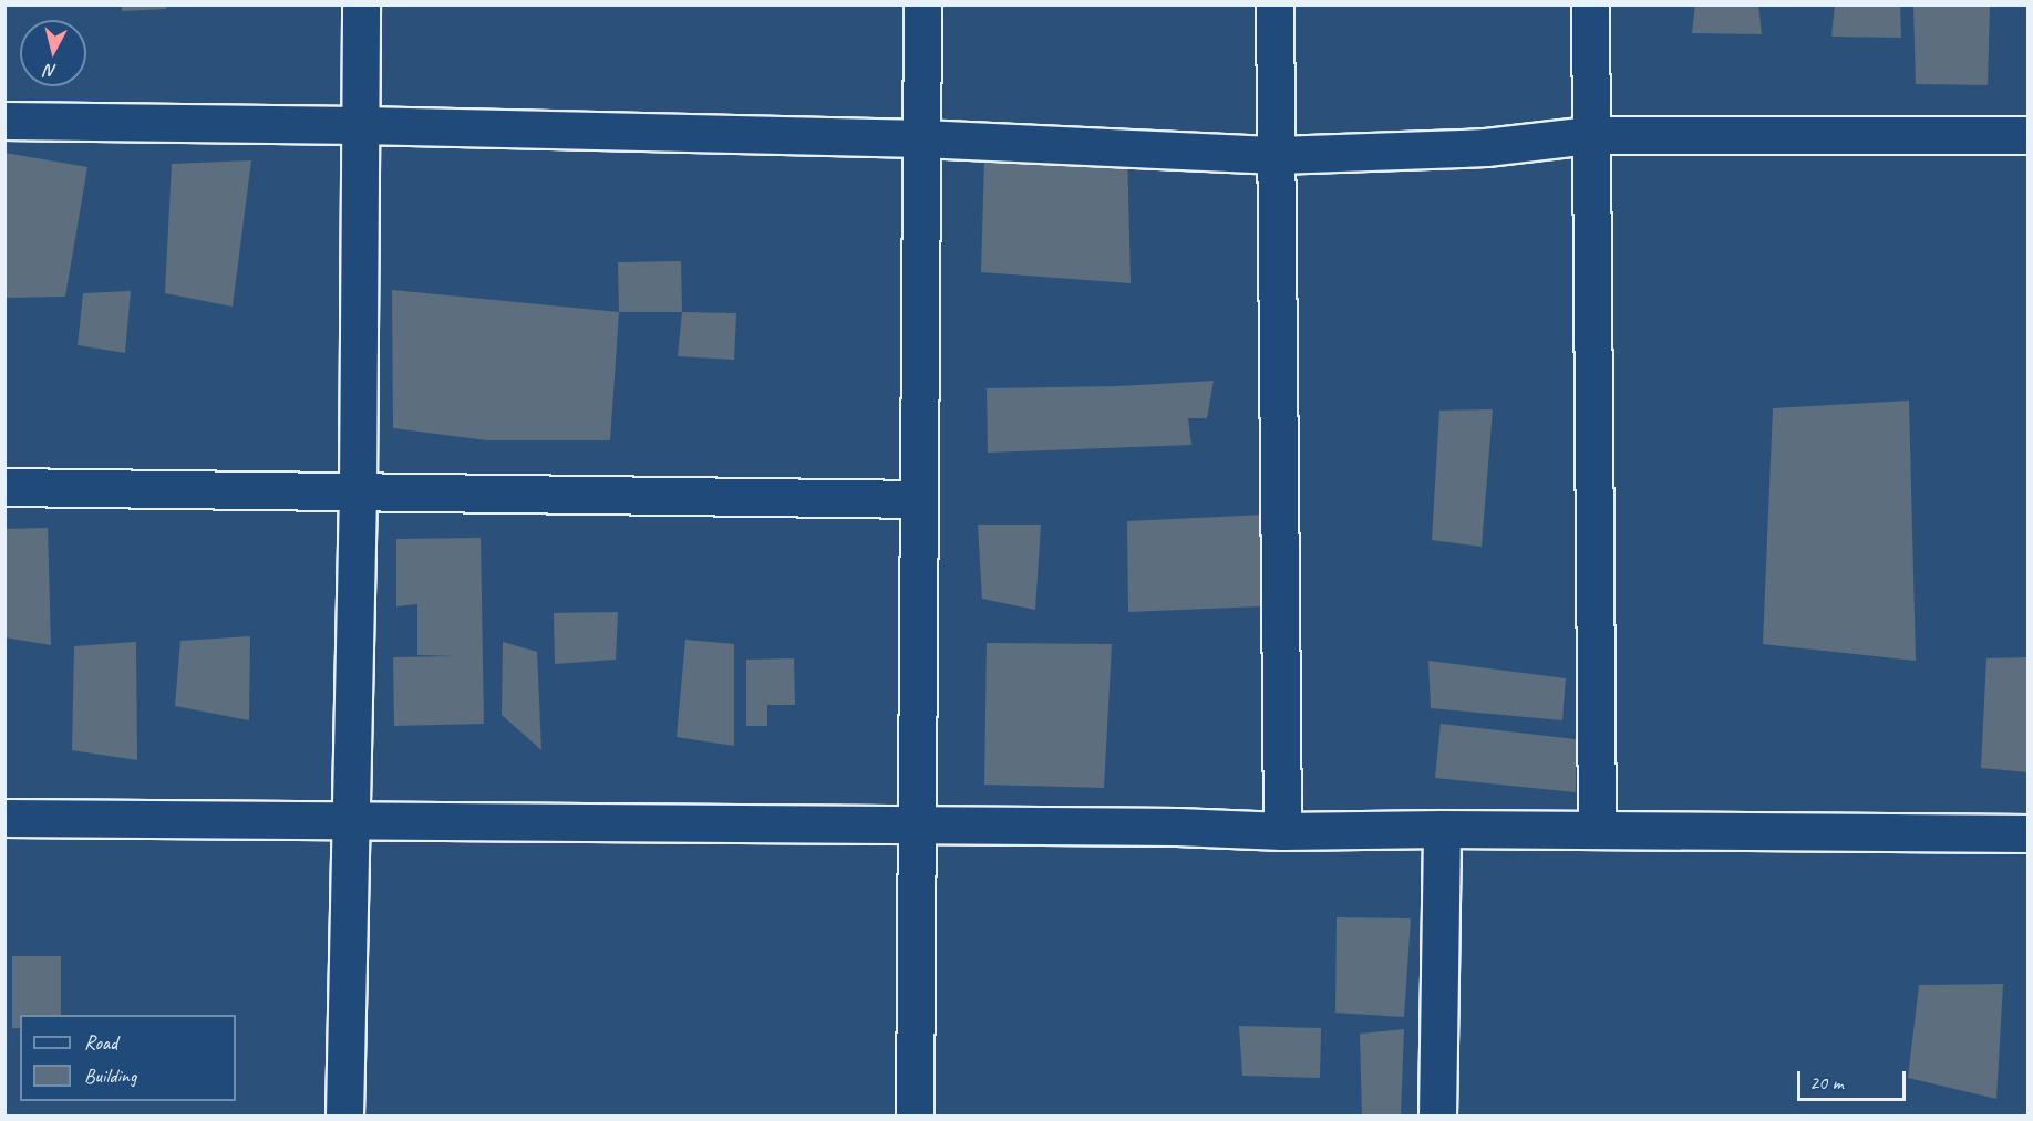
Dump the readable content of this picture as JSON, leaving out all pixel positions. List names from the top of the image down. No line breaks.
{"legend":["Road","Building"],"scale_bar":"20 m","north":"bottom"}
